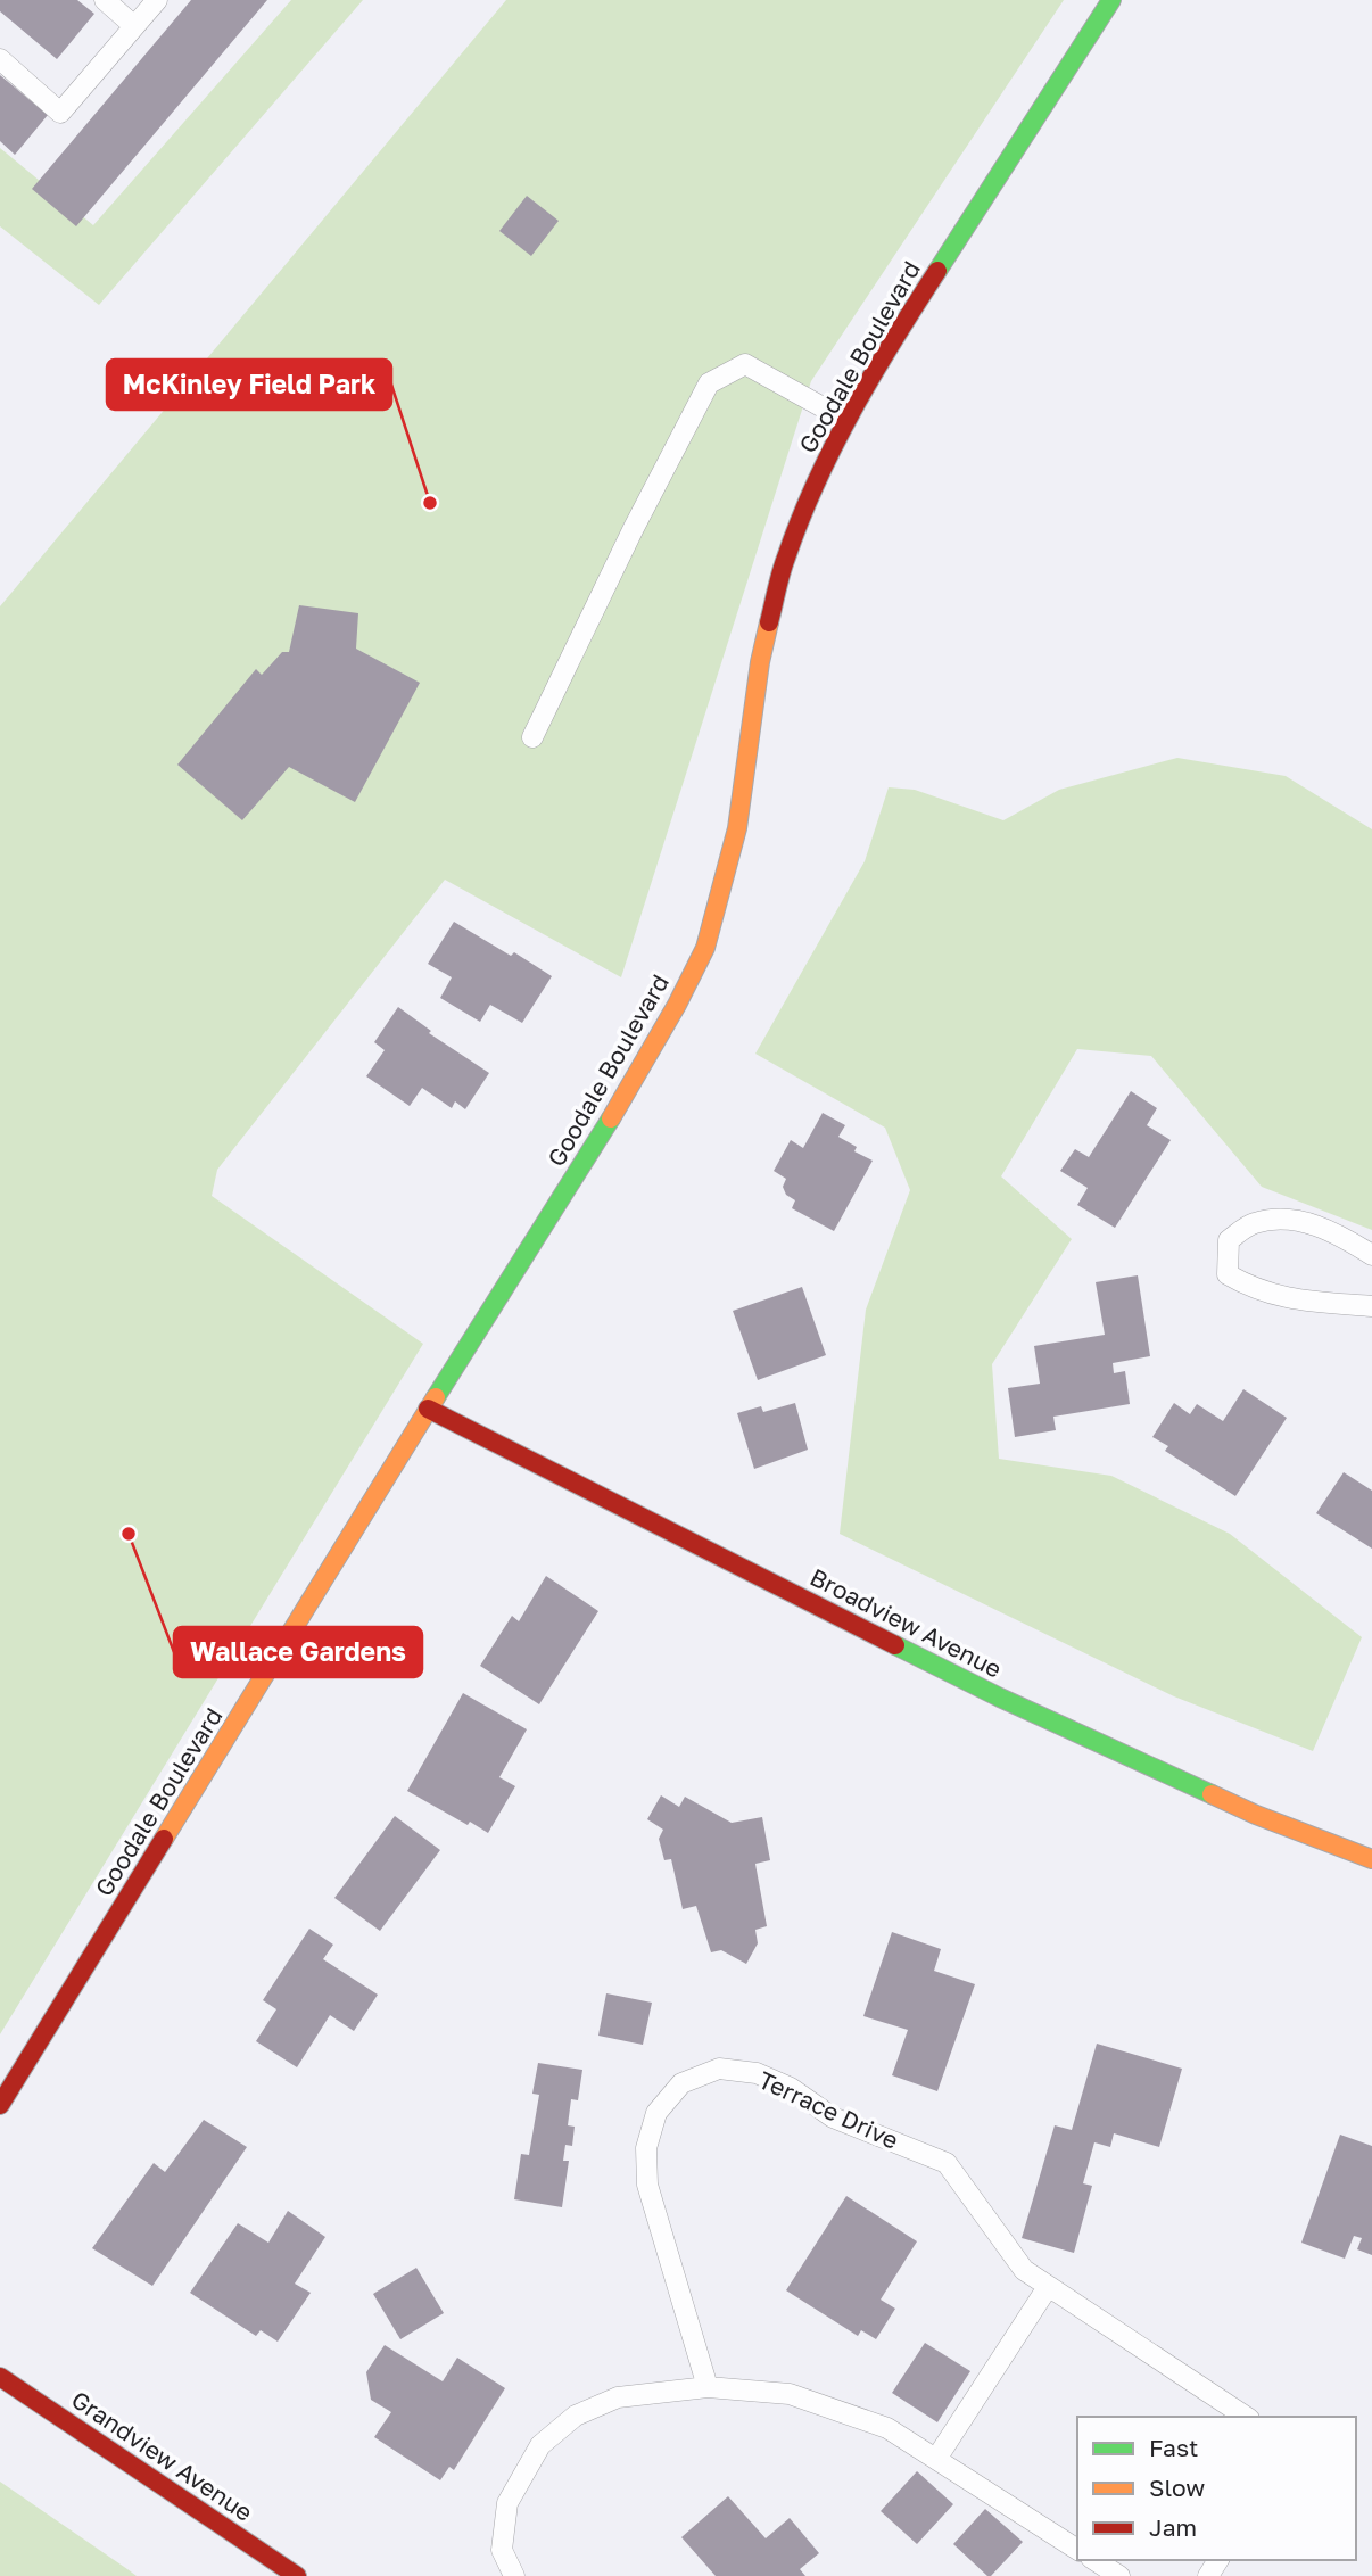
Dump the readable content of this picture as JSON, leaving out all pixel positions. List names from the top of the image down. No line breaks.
{"streets":{"street":["Goodale Boulevard","Broadview Avenue","Grandview Avenue"],"lane":["Terrace Drive"]},"crossings":[["Goodale Boulevard","Broadview Avenue"]],"places":["McKinley Field Park","Wallace Gardens"],"legend":["Fast","Slow","Jam"]}
